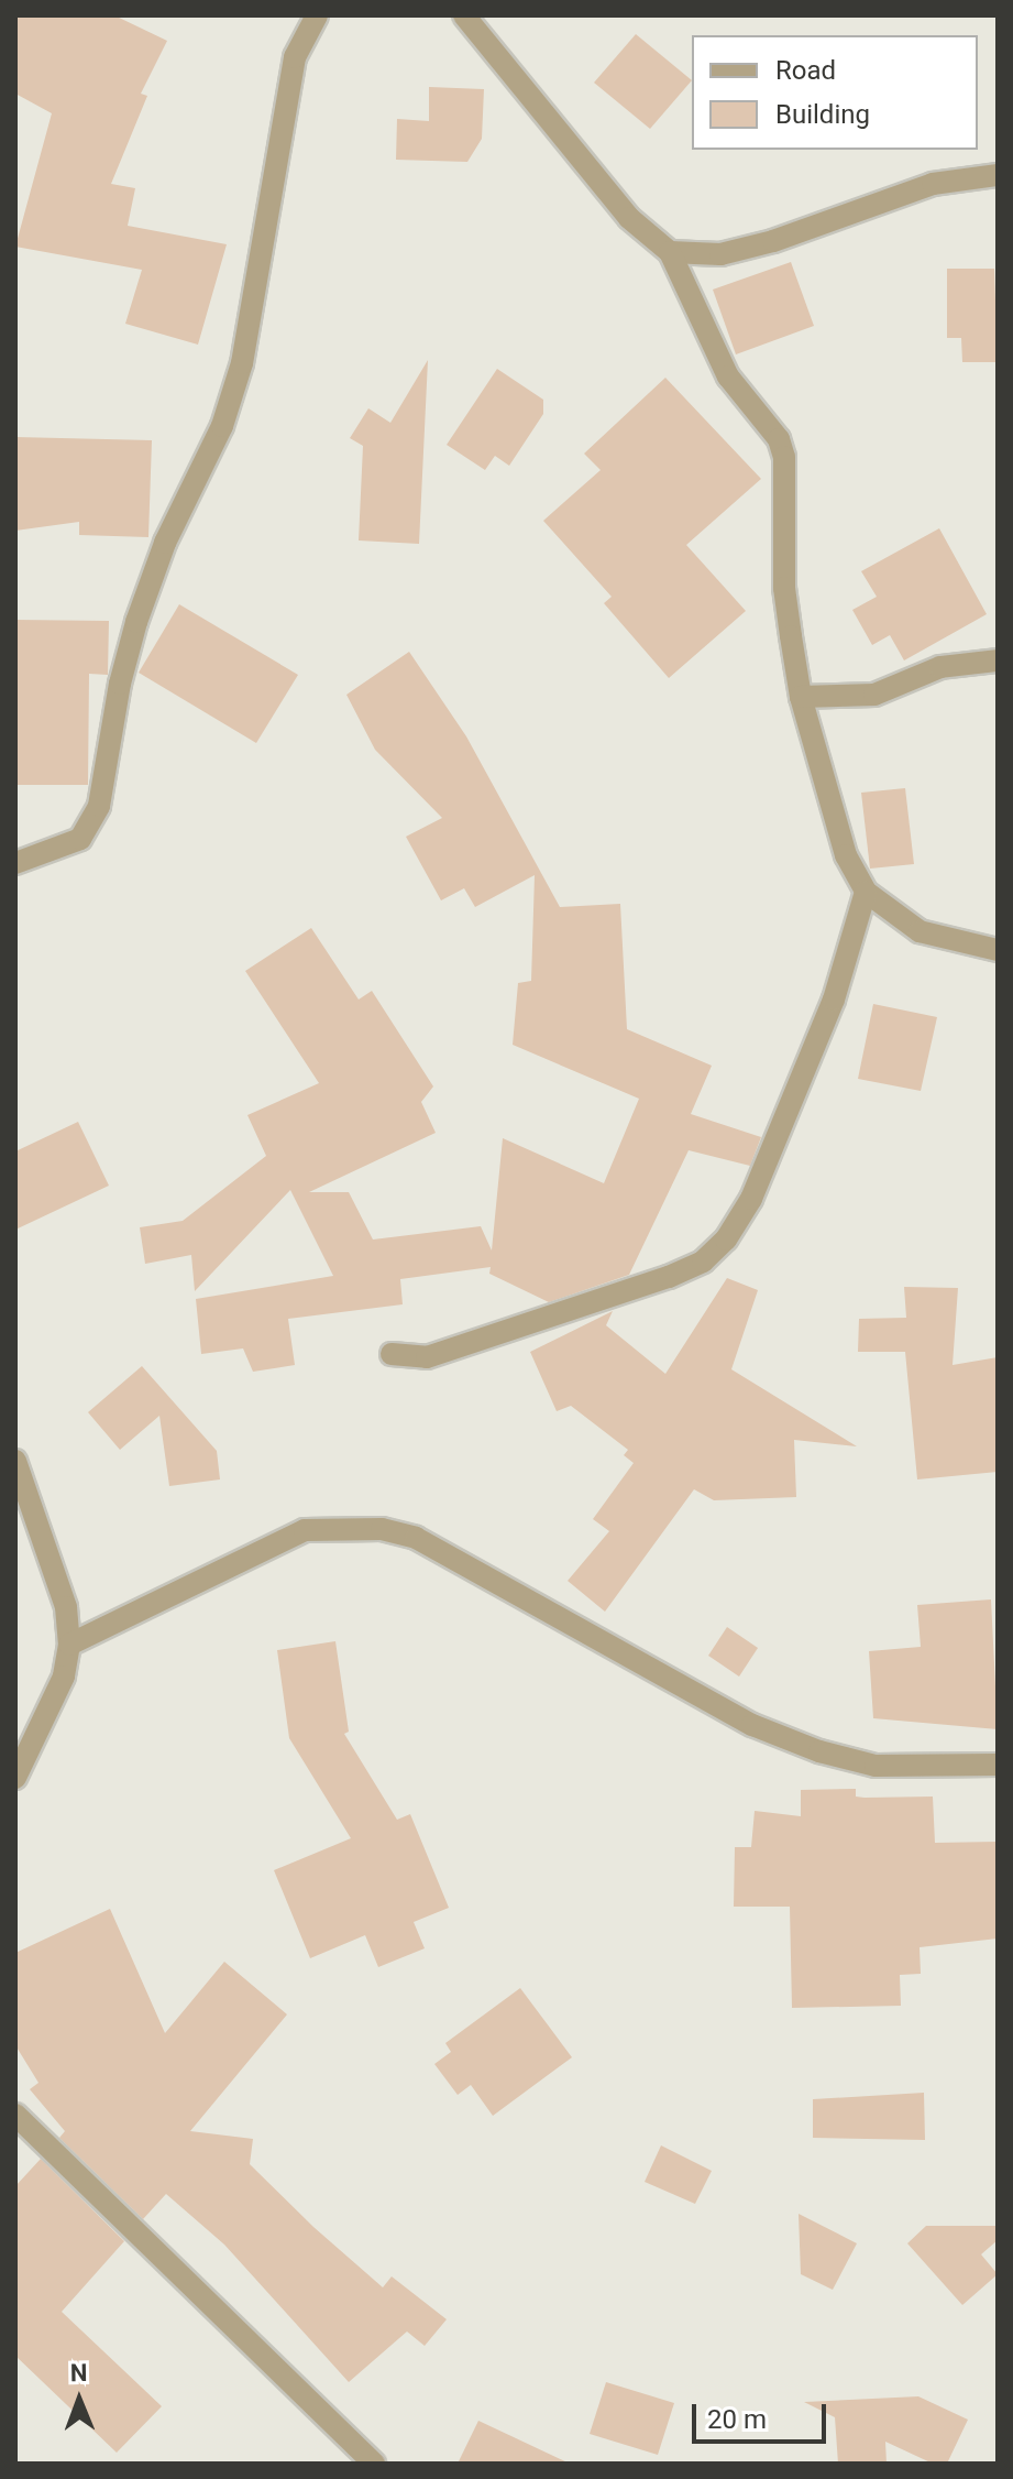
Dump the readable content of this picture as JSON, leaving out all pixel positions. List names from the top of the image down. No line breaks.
{"legend":["Road","Building"],"scale_bar":"20 m","north":"top"}
